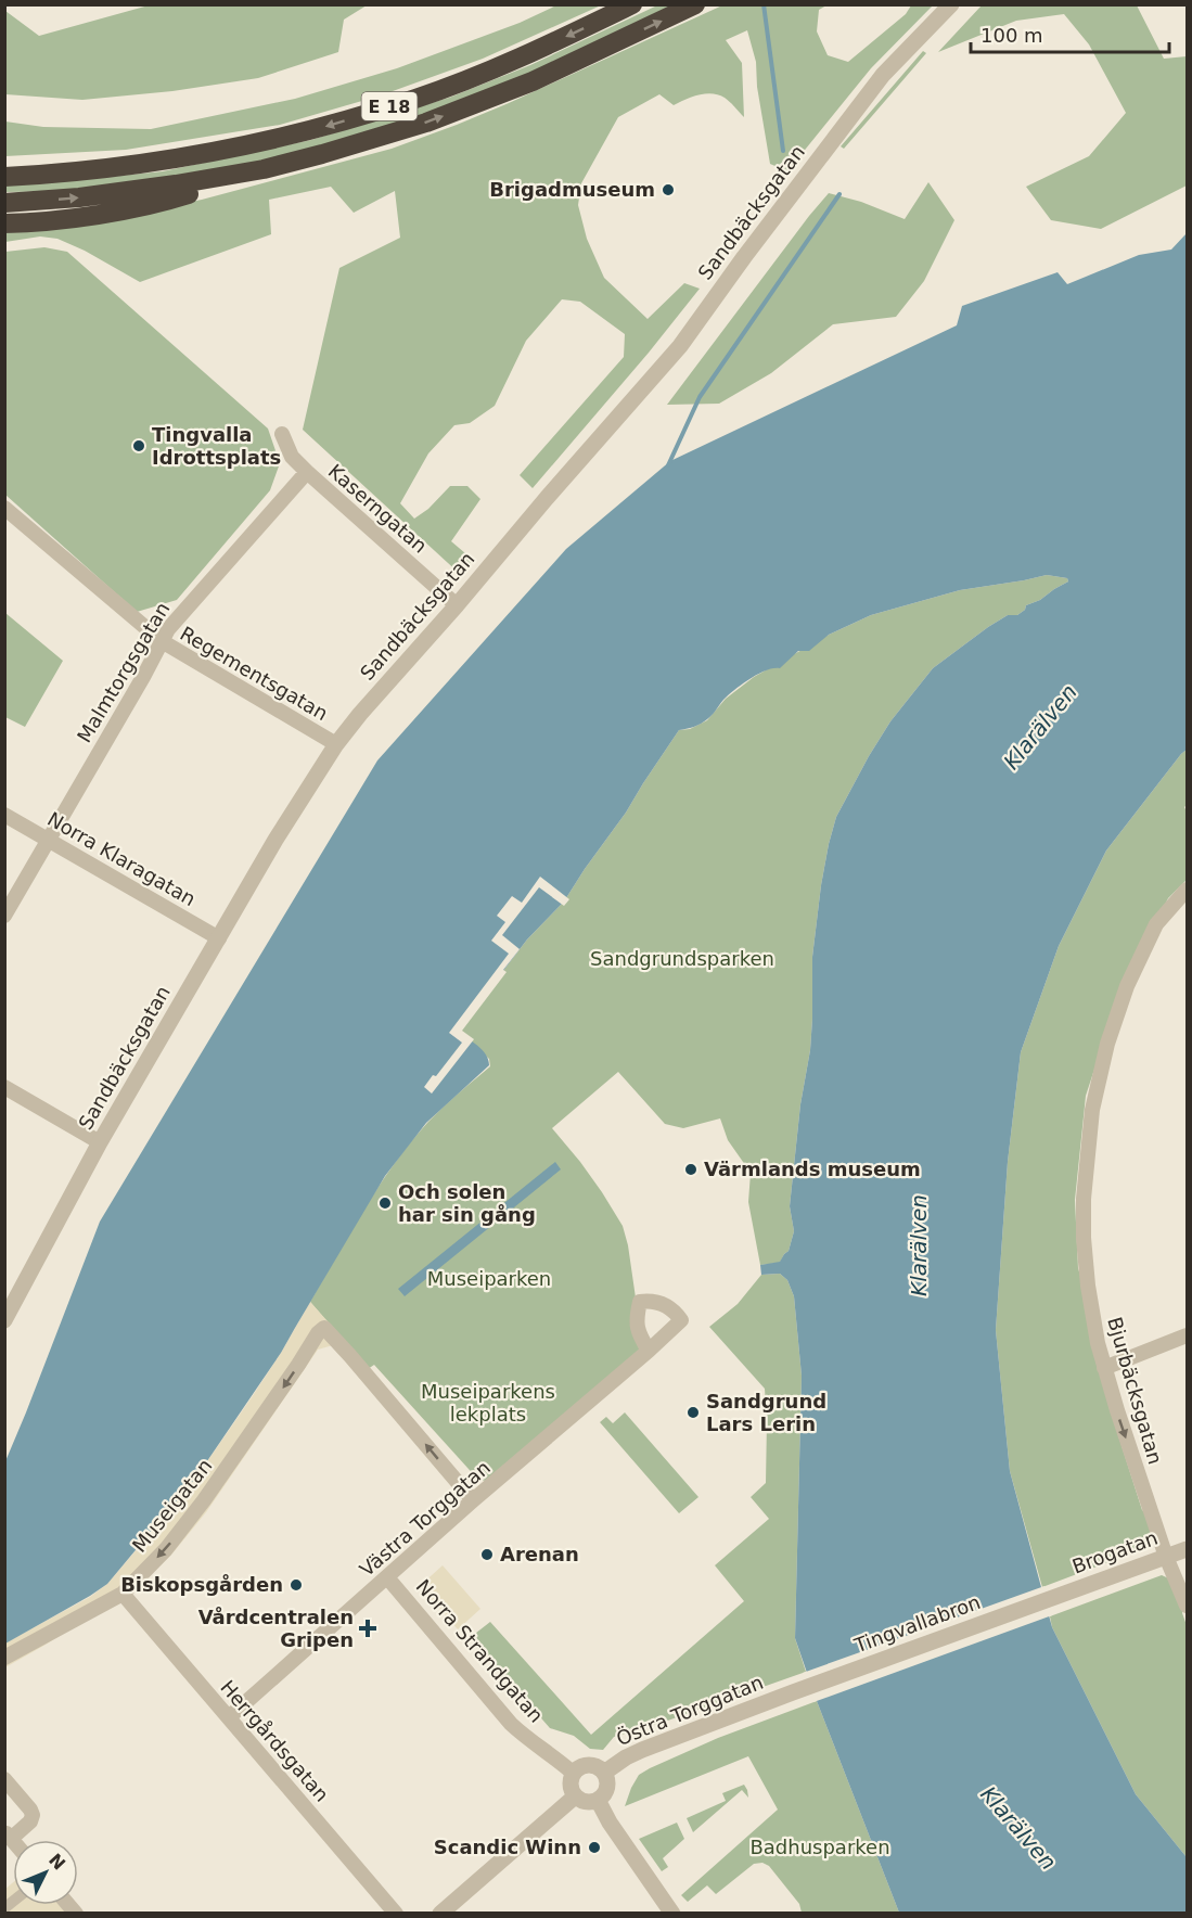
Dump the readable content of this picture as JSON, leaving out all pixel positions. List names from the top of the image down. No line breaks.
{"streets":{"highway":["E 18"],"street":["Sandbäcksgatan","Kaserngatan","Malmtorgsgatan","Regementsgatan","Norra Klaragatan","Bjurbäcksgatan","Museigatan","Västra Torggatan","Brogatan","Tingvallabron","Norra Strandgatan","Östra Torggatan","Herrgårdsgatan"]},"crossings":[["Sandbäcksgatan","Kaserngatan"],["Sandbäcksgatan","Regementsgatan"],["Sandbäcksgatan","Norra Klaragatan"],["Kaserngatan","Malmtorgsgatan"],["Malmtorgsgatan","Regementsgatan"],["Malmtorgsgatan","Norra Klaragatan"],["Bjurbäcksgatan","Brogatan"],["Museigatan","Västra Torggatan"],["Museigatan","Herrgårdsgatan"],["Västra Torggatan","Norra Strandgatan"],["Västra Torggatan","Herrgårdsgatan"],["Brogatan","Tingvallabron"],["Tingvallabron","Östra Torggatan"],["Norra Strandgatan","Östra Torggatan"]],"water":["Klarälven"],"parks":["Sandgrundsparken","Museiparken","Museiparkens lekplats","Badhusparken"],"places":{"other":["Brigadmuseum","Tingvalla Idrottsplats","Värmlands museum","Och solen har sin gång","Sandgrund Lars Lerin","Arenan","Biskopsgården","Scandic Winn"],"health":["Vårdcentralen Gripen"]},"scale_bar":"100 m","north":"top right"}
